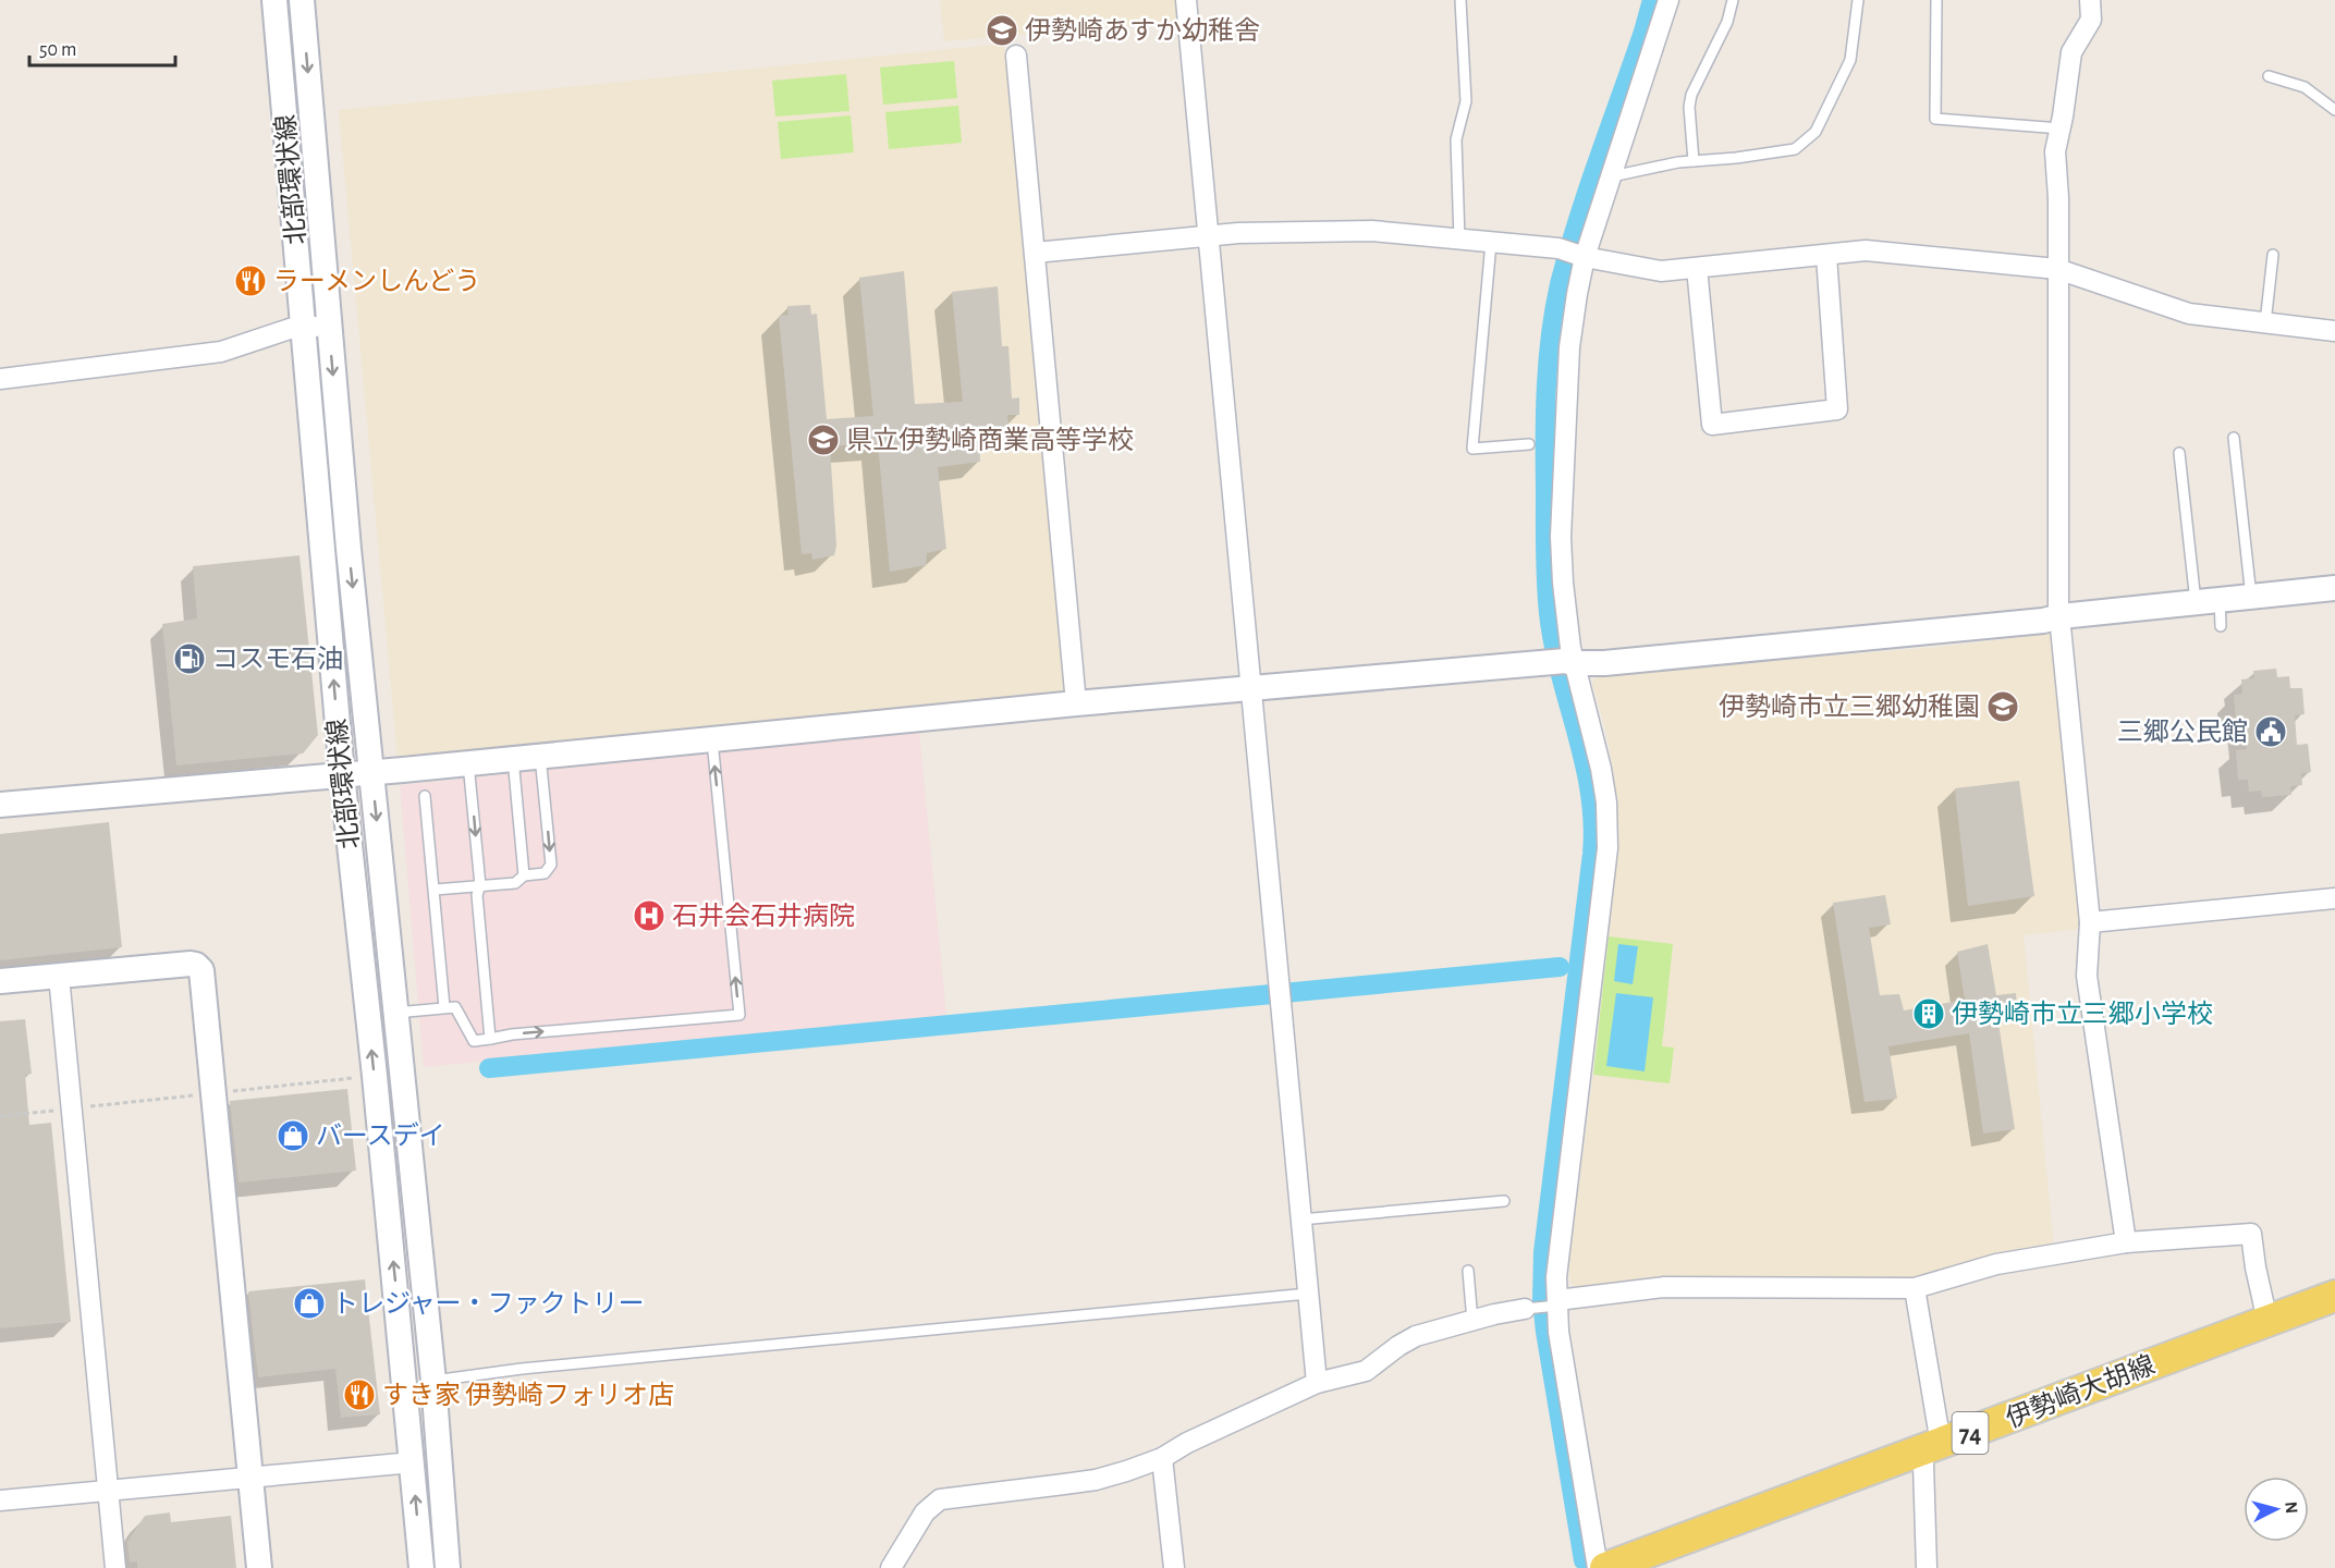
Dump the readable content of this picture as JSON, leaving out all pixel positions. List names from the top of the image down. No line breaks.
{"streets":{"main road":["伊勢崎大胡線","74"],"street":["北部環状線"]},"places":{"school or university":["伊勢崎あすか幼稚舎","県立伊勢崎商業高等学校","伊勢崎市立三郷幼稚園"],"restaurant":["ラーメンしんどう","すき家 伊勢崎フォリオ店"],"fuel station":["コスモ石油"],"public building":["三郷公民館"],"hospital":["石井会石井病院"],"building":["伊勢崎市立三郷小学校"],"shop":["バースデイ","トレジャー・ファクトリー"]},"scale_bar":"50 m","north":"right"}
